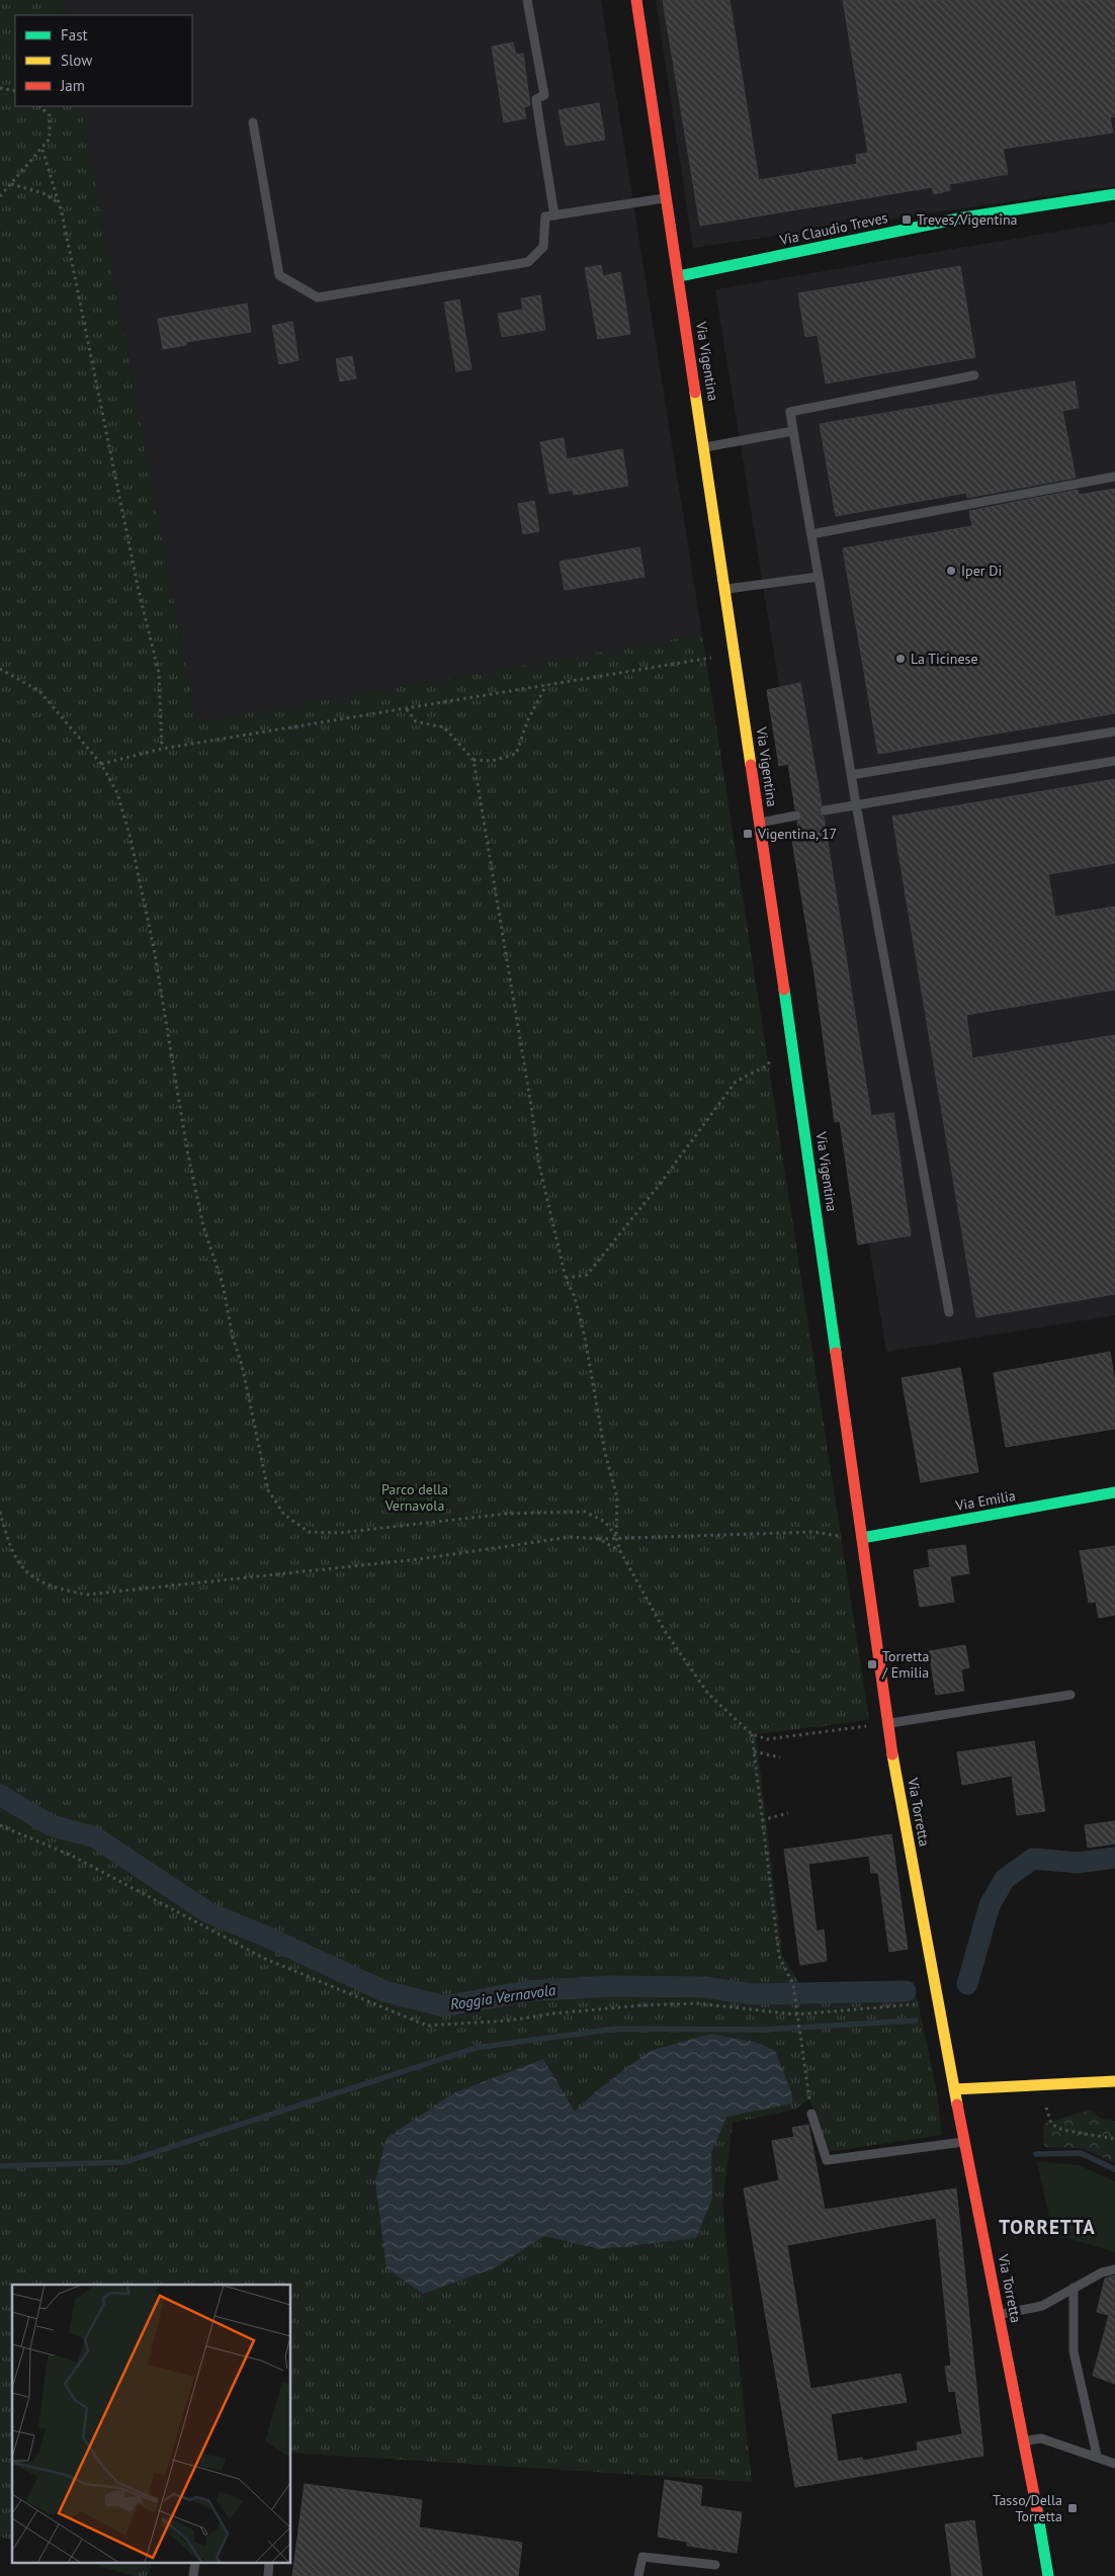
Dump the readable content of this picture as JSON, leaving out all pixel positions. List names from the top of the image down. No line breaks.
{"streets":{"street":["Via Claudio Treves","Via Vigentina","Via Emilia","Via Torretta"]},"crossings":[["Via Claudio Treves","Via Vigentina"],["Via Vigentina","Via Emilia"],["Via Vigentina","Via Torretta"],["Via Emilia","Via Torretta"]],"districts":["TORRETTA"],"water":["Roggia Vernavola"],"parks":["Parco della Vernavola"],"places":{"transit":["Treves/Vigentina","Vigentina, 17","Torretta / Emilia","Tasso/Della Torretta"],"other":["Iper Di","La Ticinese"]},"legend":["Fast","Slow","Jam"]}
